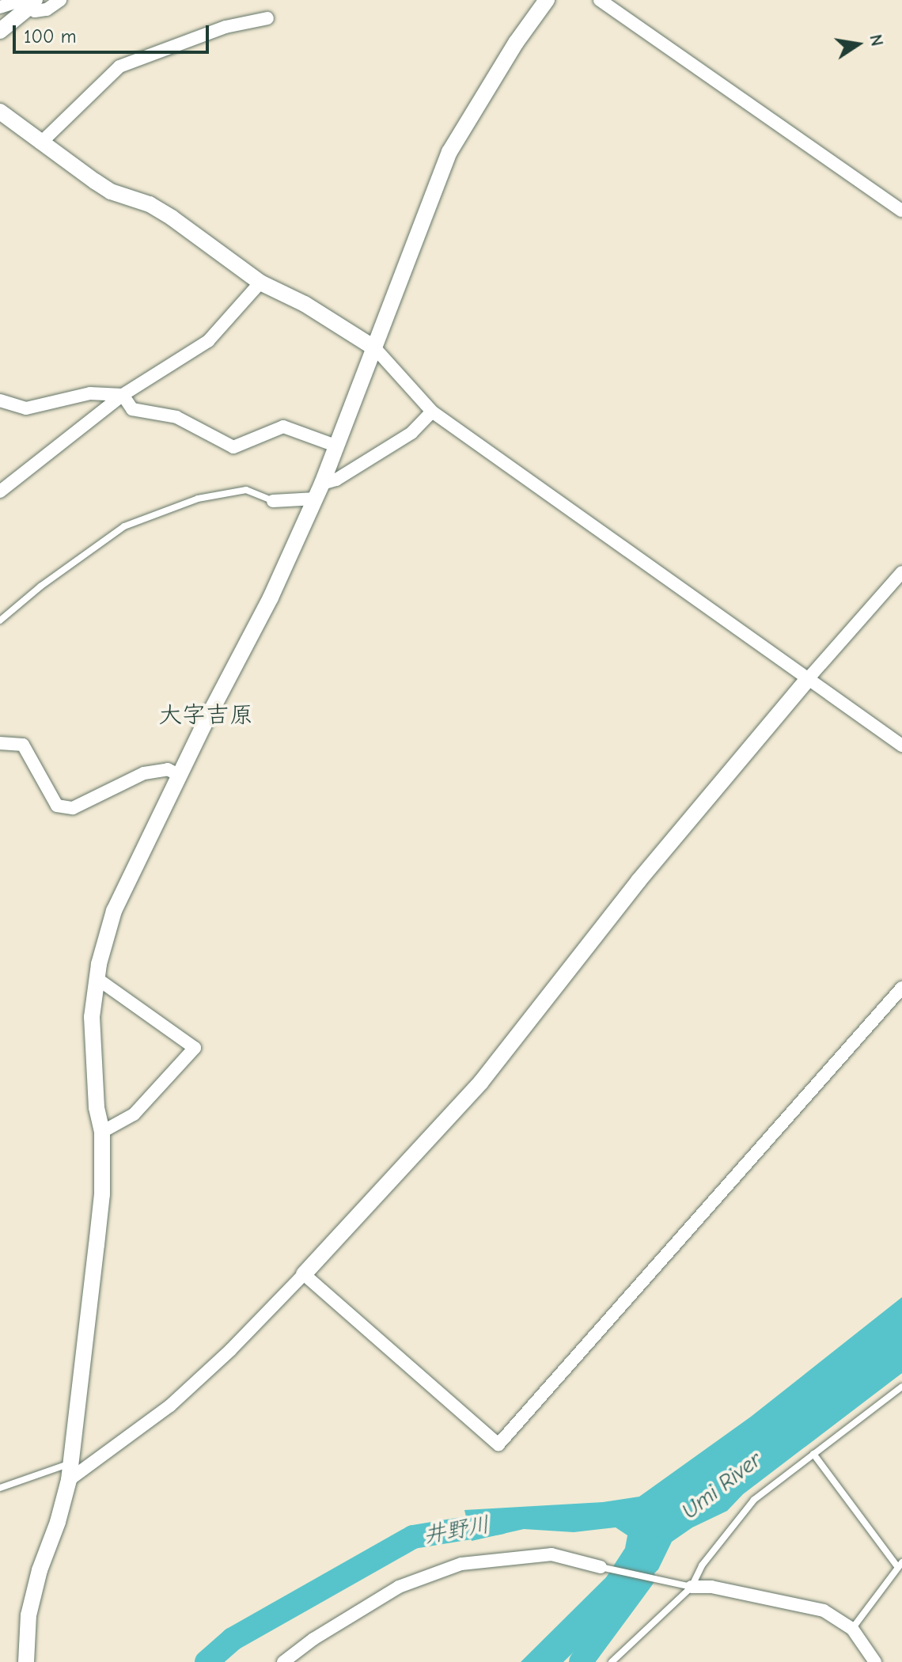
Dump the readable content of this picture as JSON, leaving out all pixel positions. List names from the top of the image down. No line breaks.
{"districts":["大字吉原"],"water":["Umi River","井野川"],"scale_bar":"100 m","north":"right"}
